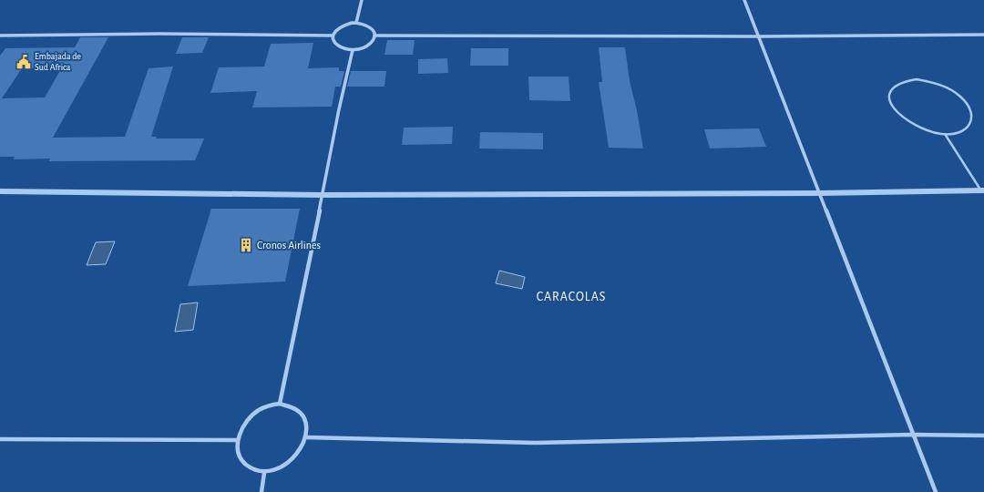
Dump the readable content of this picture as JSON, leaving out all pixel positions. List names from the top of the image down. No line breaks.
{"districts":["CARACOLAS"],"places":{"public building":["Embajada de Sud Africa"],"building":["Cronos Airlines"]}}
